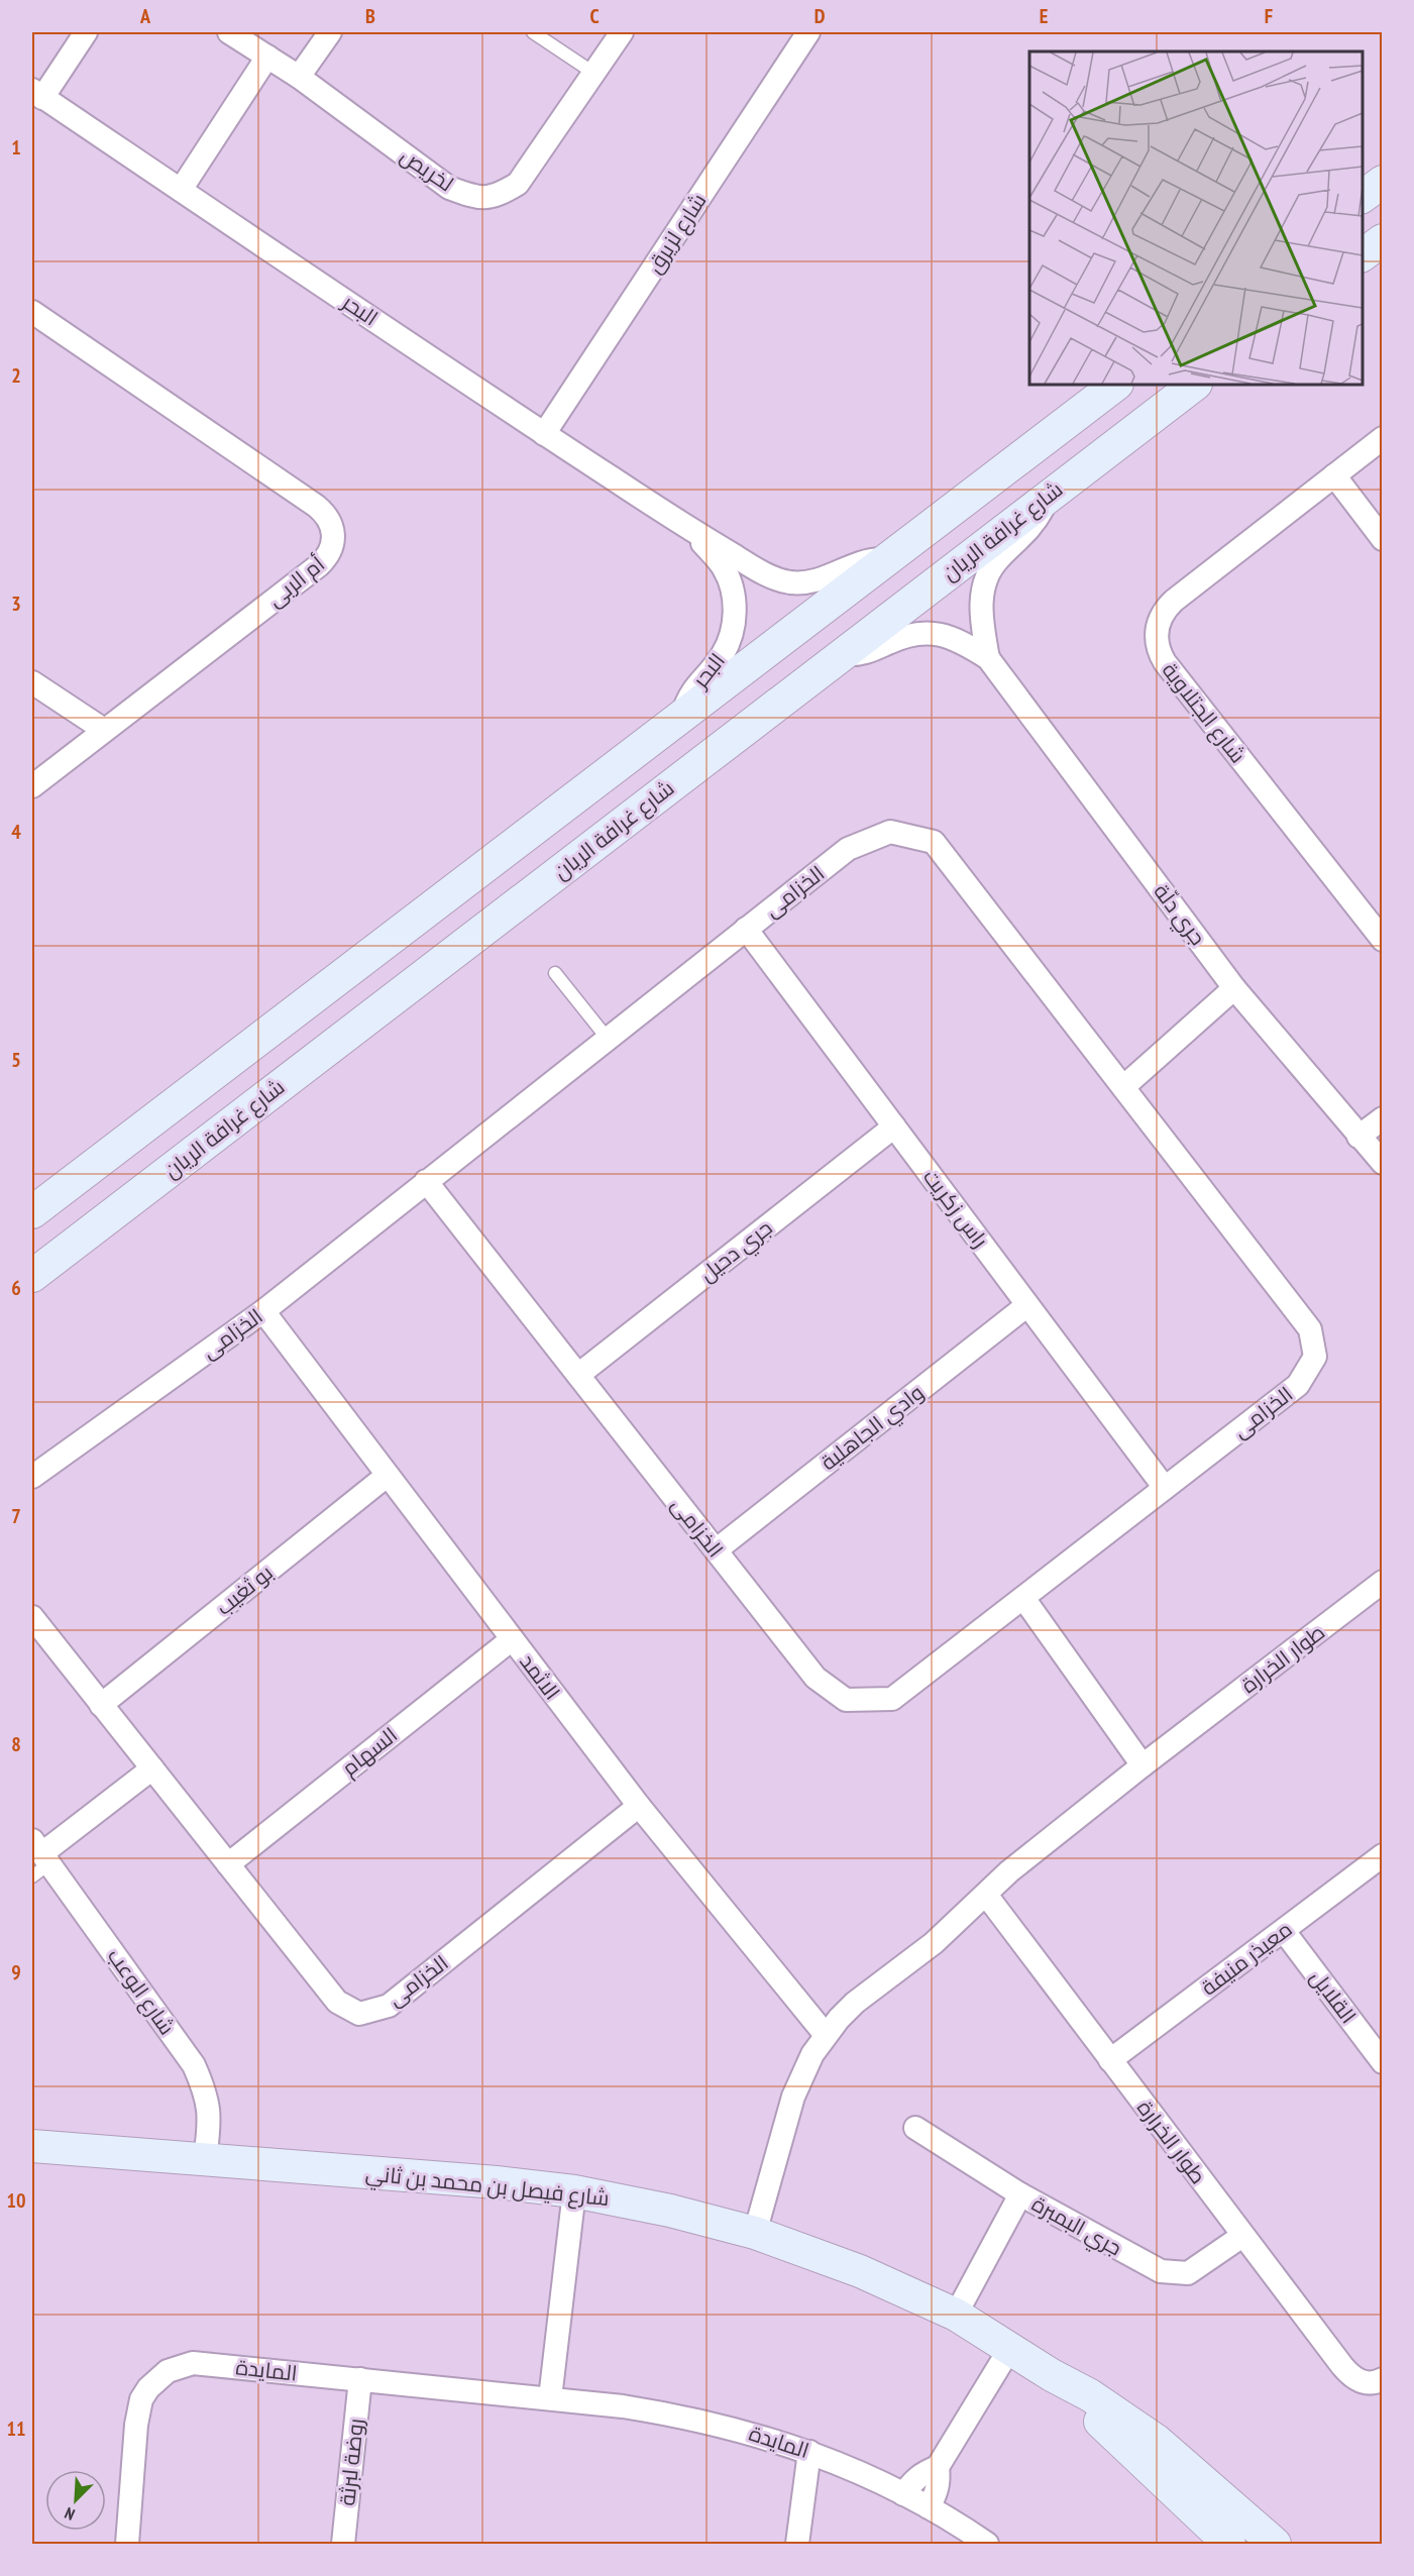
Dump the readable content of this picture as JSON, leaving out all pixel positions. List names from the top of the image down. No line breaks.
{"streets":{"main road":["شارع غرافة الريان","شارع فيصل بن محمد بن ثاني"],"street":["لخريص","شارع لزيرق","البحر","أم الربى","شارع الجتلاوية","الخزامى","جري دلّة","راس زكريت","جري دحيل","وادي الجاهلية","بو ثغيب","طوار الخرارة","الاثمد","السهام","معيذر منيفة","شارع الوعب","القلايل","جري البمبرة","المايدة","روضة لبرثة"]},"crossings":[["شارع لزيرق","البحر"],["شارع غرافة الريان","جري دلّة"],["الخزامى","راس زكريت"],["الخزامى","جري دحيل"],["الخزامى","وادي الجاهلية"],["الخزامى","بو ثغيب"],["الخزامى","الاثمد"],["الخزامى","السهام"],["راس زكريت","جري دحيل"],["راس زكريت","وادي الجاهلية"],["بو ثغيب","الاثمد"],["طوار الخرارة","الاثمد"],["طوار الخرارة","معيذر منيفة"],["طوار الخرارة","شارع فيصل بن محمد بن ثاني"],["طوار الخرارة","جري البمبرة"],["الاثمد","السهام"],["معيذر منيفة","القلايل"],["شارع الوعب","شارع فيصل بن محمد بن ثاني"],["المايدة","روضة لبرثة"]],"north":"bottom left","grid":{"columns":["A","B","C","D","E","F"],"rows":["1","2","3","4","5","6","7","8","9","10","11"]}}
